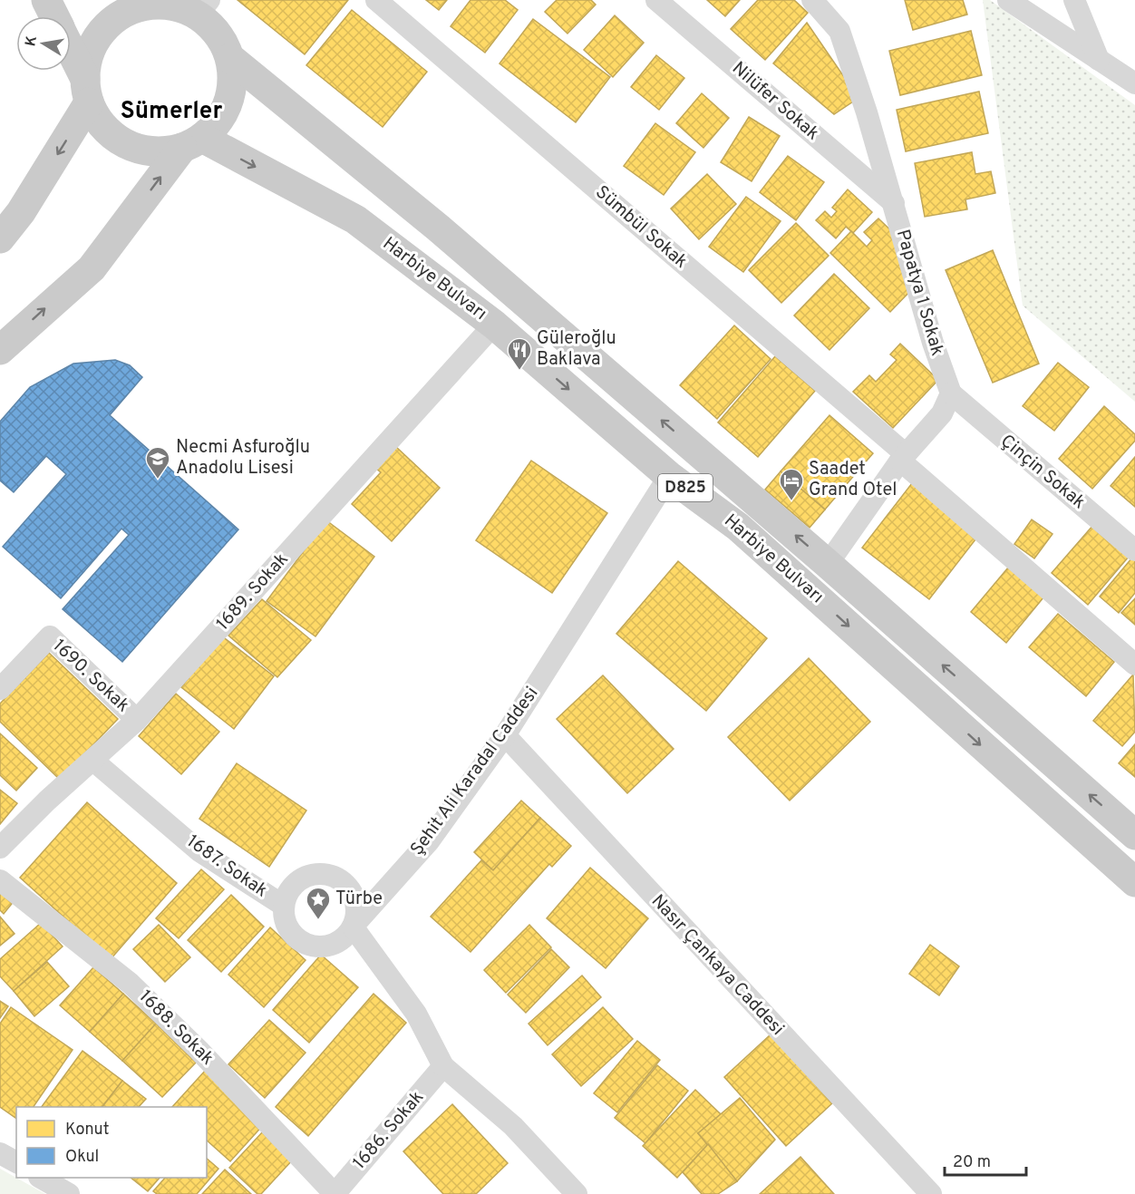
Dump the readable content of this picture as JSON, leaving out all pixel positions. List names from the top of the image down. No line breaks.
{"streets":{"main road":["Harbiye Bulvarı","D825"],"street":["Nilüfer Sokak","Sümbül Sokak","Papatya 1 Sokak","Çinçin Sokak","1689. Sokak","1690. Sokak","Şehit Ali Karadal Caddesi","1687. Sokak","Nasır Çankaya Caddesi","1688. Sokak","1686. Sokak"]},"crossings":[["Nilüfer Sokak","Papatya 1 Sokak"],["Harbiye Bulvarı","1689. Sokak"],["Harbiye Bulvarı","Şehit Ali Karadal Caddesi"],["Papatya 1 Sokak","Çinçin Sokak"],["1689. Sokak","1690. Sokak"],["1689. Sokak","1687. Sokak"],["Şehit Ali Karadal Caddesi","1687. Sokak"],["Şehit Ali Karadal Caddesi","Nasır Çankaya Caddesi"],["1688. Sokak","1686. Sokak"]],"districts":["Sümerler"],"places":{"restaurant":["Güleroğlu Baklava"],"school or university":["Necmi Asfuroğlu Anadolu Lisesi"],"hotel":["Saadet Grand Otel"],"place":["Türbe"]},"legend":["Konut","Okul"],"scale_bar":"20 m","north":"left"}
